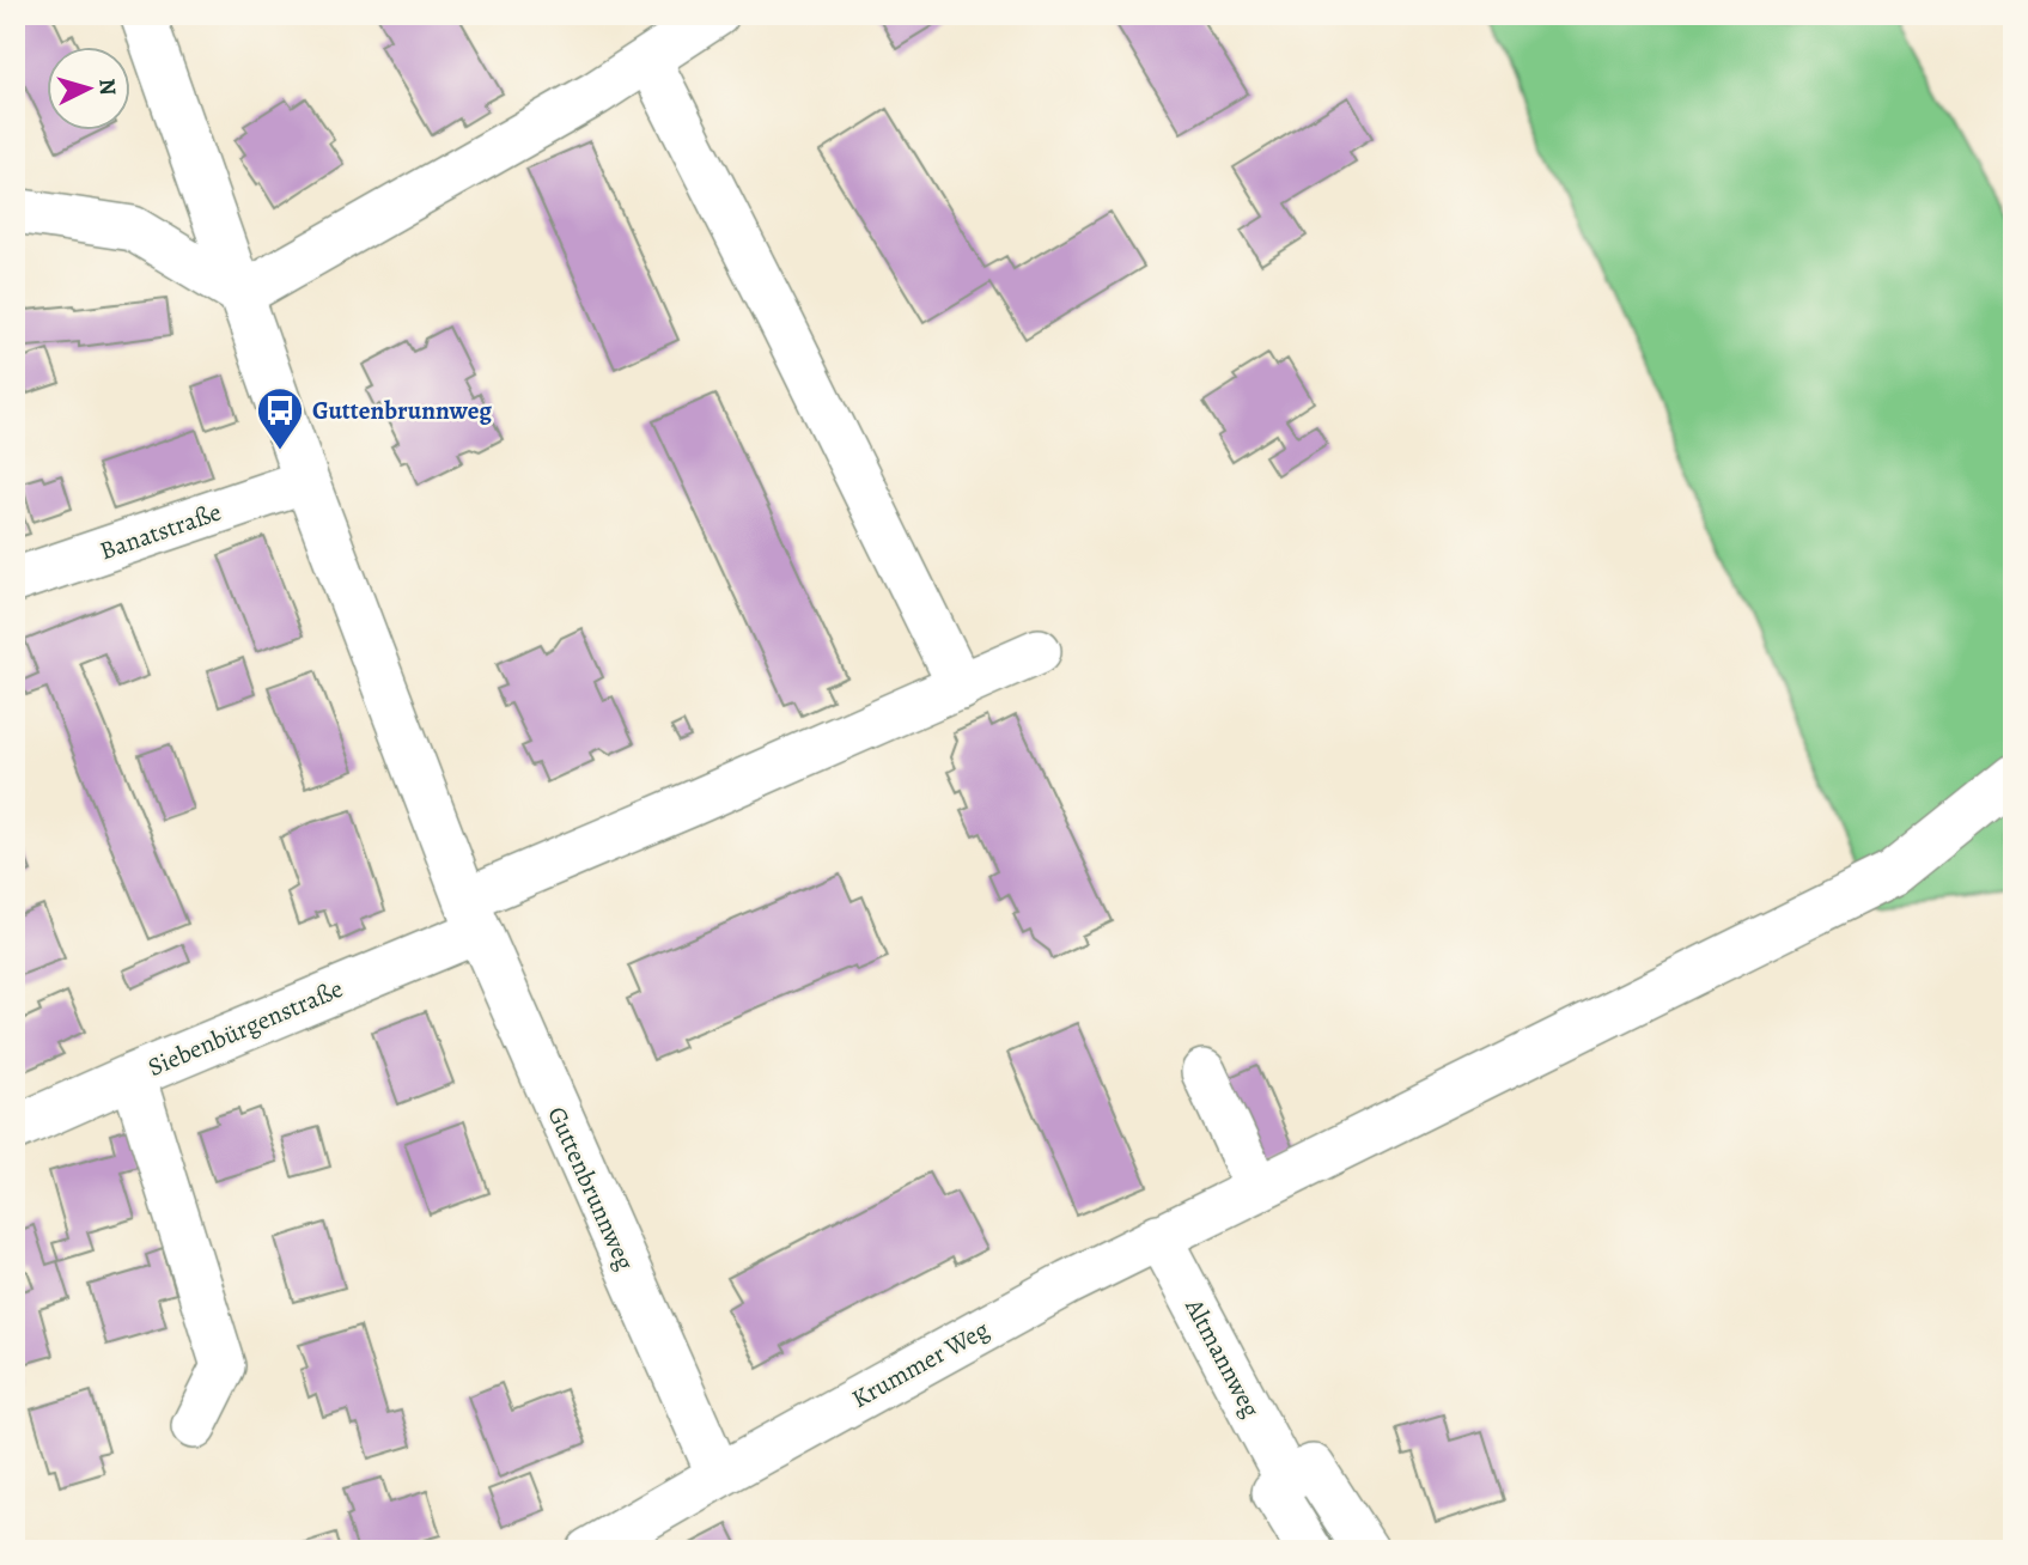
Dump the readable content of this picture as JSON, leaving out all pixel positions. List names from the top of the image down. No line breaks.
{"streets":{"street":["Banatstraße","Siebenbürgenstraße","Guttenbrunnweg","Altmannweg","Krummer Weg"]},"crossings":[["Banatstraße","Guttenbrunnweg"],["Siebenbürgenstraße","Guttenbrunnweg"],["Guttenbrunnweg","Krummer Weg"],["Altmannweg","Krummer Weg"]],"places":{"bus stop":["Guttenbrunnweg"]},"north":"right"}
